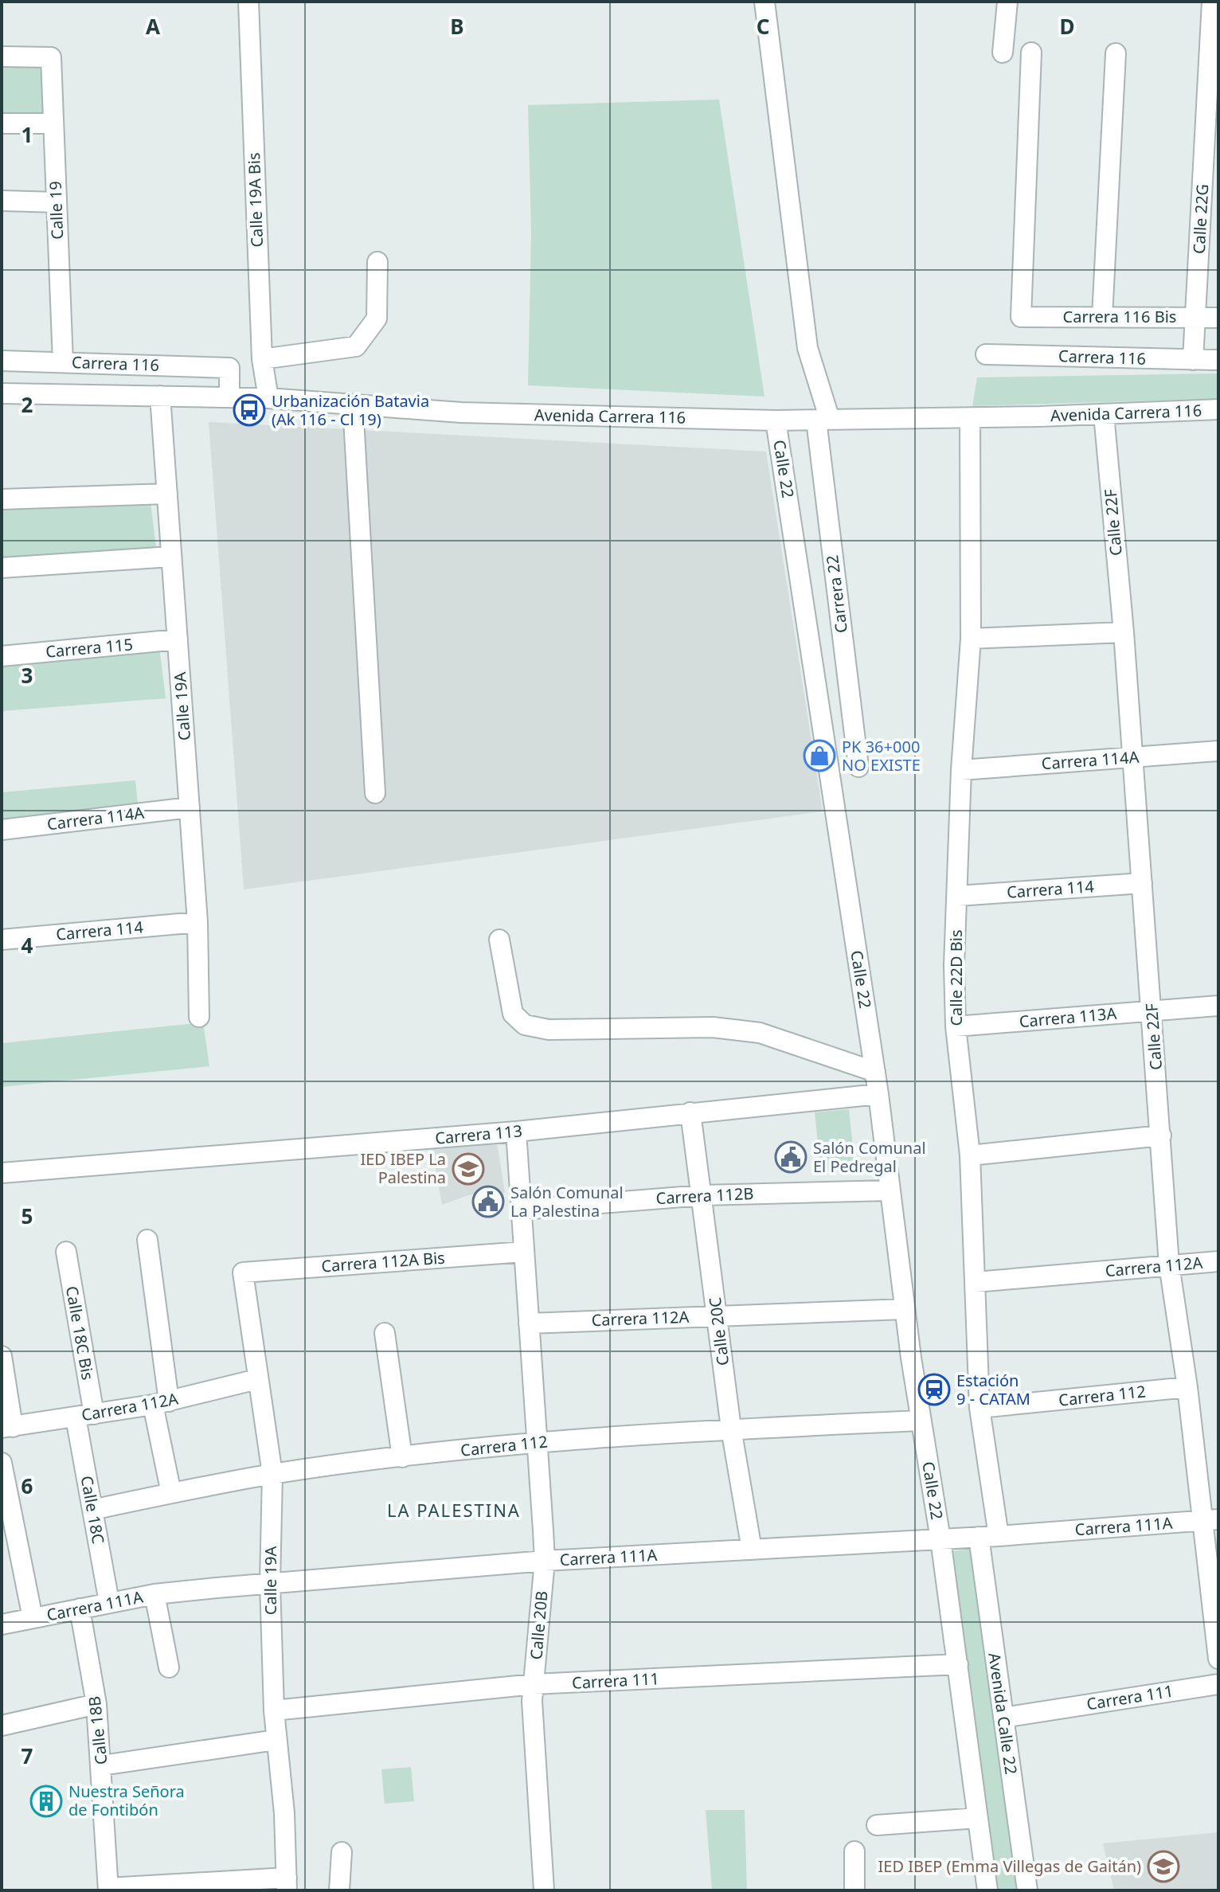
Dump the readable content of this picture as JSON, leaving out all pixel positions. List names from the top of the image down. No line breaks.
{"streets":{"street":["Calle 19A Bis","Calle 19","Calle 22G","Carrera 116 Bis","Carrera 116","Avenida Carrera 116","Calle 22","Calle 22F","Carrera 22","Carrera 115","Calle 19A","Carrera 114A","Carrera 114","Calle 22D Bis","Carrera 113A","Carrera 113","Carrera 112B","Carrera 112A Bis","Carrera 112A","Calle 20C","Calle 18C Bis","Carrera 112","Calle 18C","Carrera 111A","Calle 20B","Carrera 111","Avenida Calle 22","Calle 18B"]},"crossings":[["Calle 19A Bis","Avenida Carrera 116"],["Calle 19","Carrera 116"],["Calle 22G","Carrera 116 Bis"],["Calle 22G","Carrera 116"],["Carrera 116","Avenida Carrera 116"],["Avenida Carrera 116","Calle 22"],["Avenida Carrera 116","Calle 22F"],["Avenida Carrera 116","Carrera 22"],["Avenida Carrera 116","Calle 19A"],["Avenida Carrera 116","Calle 22D Bis"],["Calle 22","Carrera 113"],["Calle 22","Carrera 112B"],["Calle 22","Carrera 112A"],["Calle 22","Carrera 112"],["Calle 22","Carrera 111A"],["Calle 22F","Carrera 114A"],["Calle 22F","Carrera 114"],["Calle 22F","Carrera 113A"],["Calle 22F","Carrera 112A"],["Calle 22F","Carrera 112"],["Calle 22F","Carrera 111A"],["Carrera 115","Calle 19A"],["Calle 19A","Carrera 114A"],["Calle 19A","Carrera 114"],["Calle 19A","Carrera 112A Bis"],["Calle 19A","Carrera 112A"],["Calle 19A","Carrera 112"],["Calle 19A","Carrera 111A"],["Calle 19A","Carrera 111"],["Carrera 114A","Calle 22D Bis"],["Carrera 114","Calle 22D Bis"],["Calle 22D Bis","Carrera 113A"],["Calle 22D Bis","Carrera 112A"],["Calle 22D Bis","Carrera 112"],["Calle 22D Bis","Carrera 111A"],["Calle 22D Bis","Avenida Calle 22"],["Carrera 113","Calle 20C"],["Carrera 113","Calle 20B"],["Carrera 112B","Calle 20C"],["Carrera 112B","Calle 20B"],["Carrera 112A Bis","Calle 20B"],["Carrera 112A","Calle 20C"],["Carrera 112A","Calle 18C Bis"],["Carrera 112A","Calle 18C"],["Carrera 112A","Calle 20B"],["Calle 20C","Carrera 112"],["Calle 20C","Carrera 111A"],["Calle 18C Bis","Calle 18C"],["Carrera 112","Calle 18C"],["Carrera 112","Calle 20B"],["Calle 18C","Carrera 111A"],["Carrera 111A","Calle 20B"],["Carrera 111A","Avenida Calle 22"],["Carrera 111A","Calle 18B"],["Calle 20B","Carrera 111"],["Carrera 111","Avenida Calle 22"]],"districts":["LA PALESTINA"],"places":{"bus stop":["Urbanización Batavia (Ak 116 - Cl 19)"],"shop":["PK 36+000 NO EXISTE"],"public building":["Salón Comunal El Pedregal","Salón Comunal La Palestina"],"school or university":["IED IBEP La Palestina","IED IBEP (Emma Villegas de Gaitán)"],"station":["Estación 9 - CATAM"],"building":["Nuestra Señora de Fontibón"]},"grid":{"columns":["A","B","C","D"],"rows":["1","2","3","4","5","6","7"]}}
